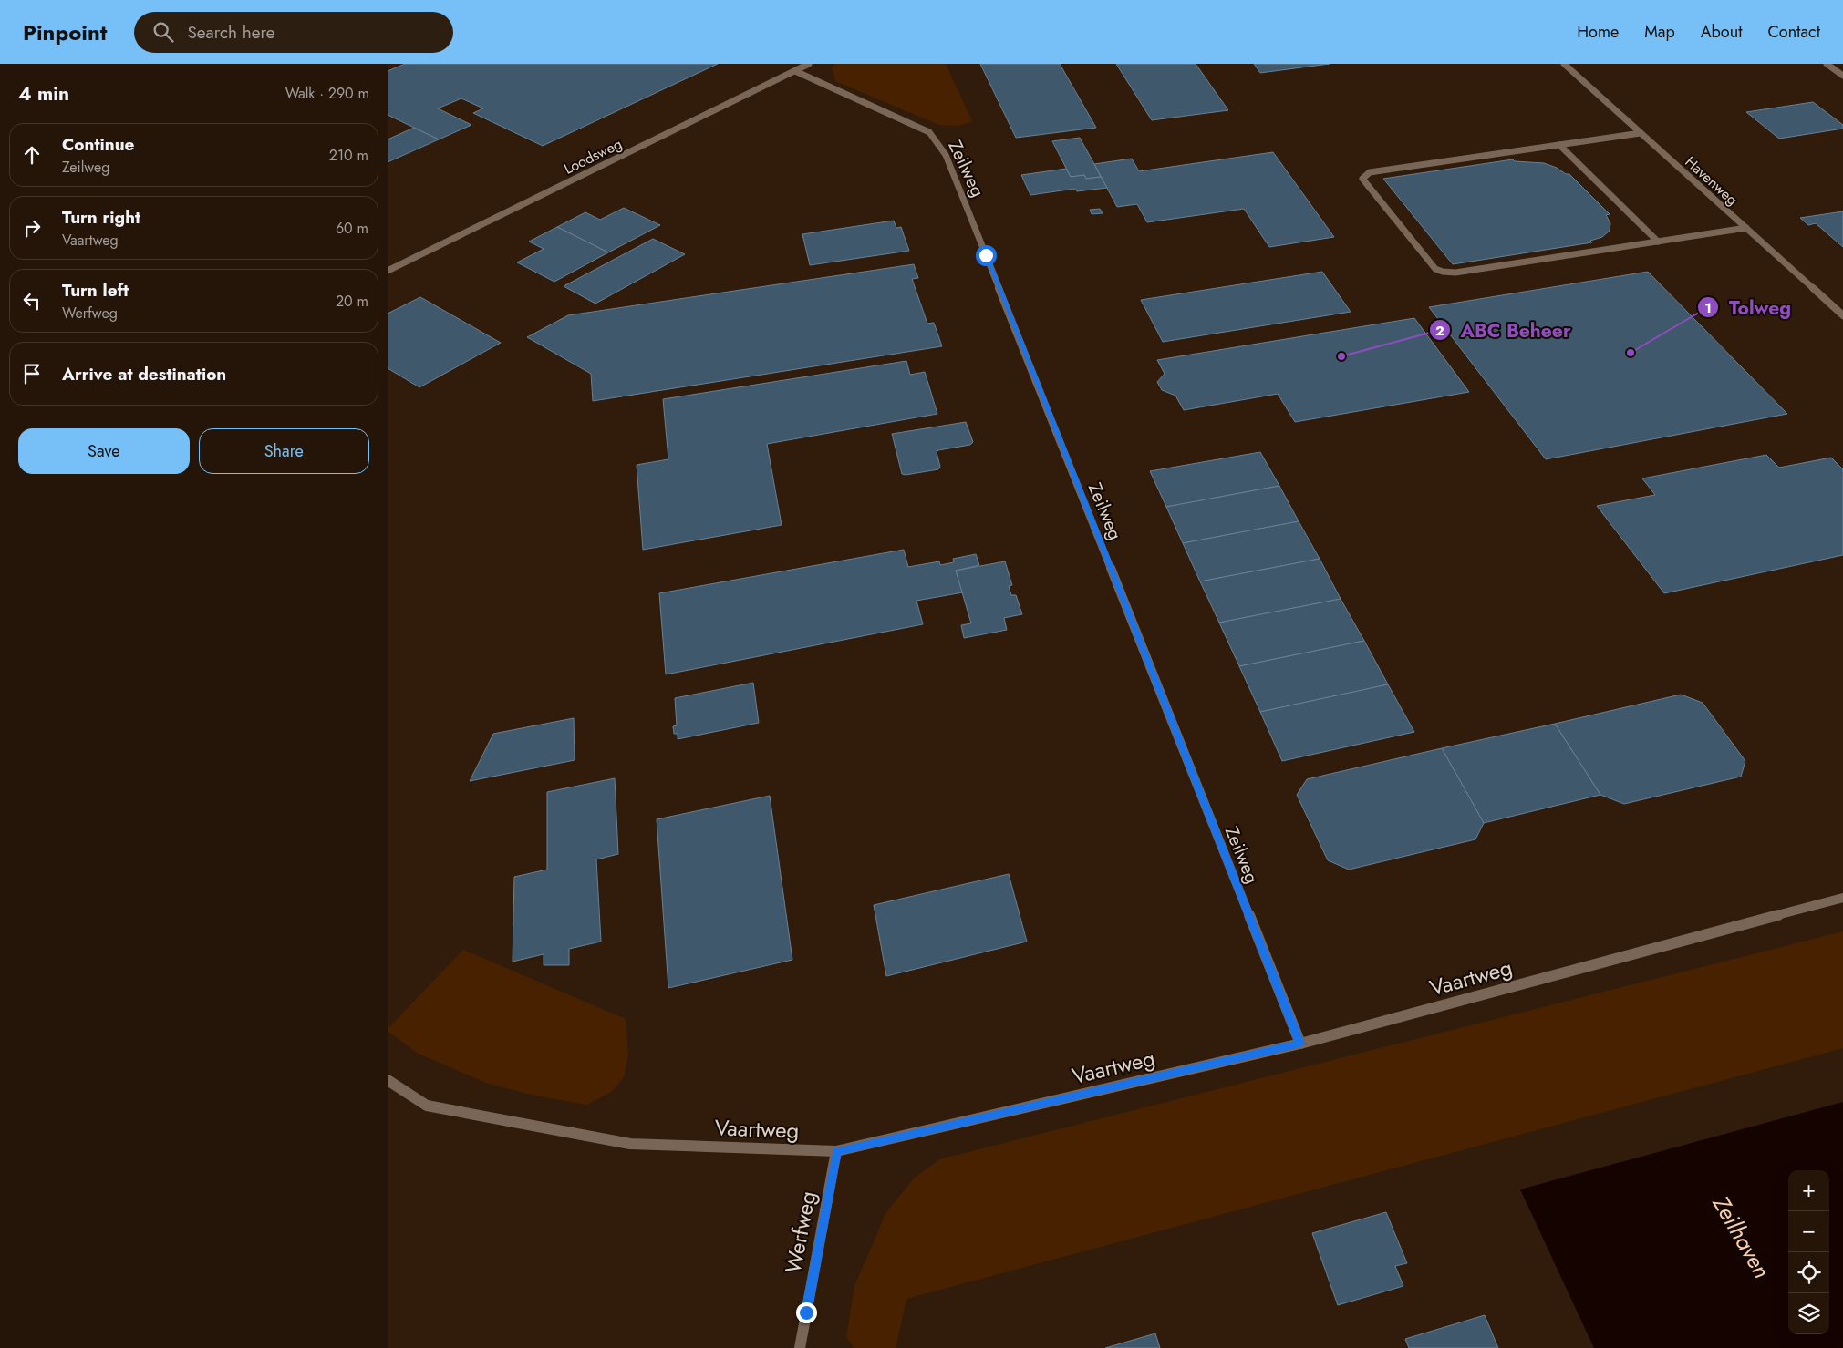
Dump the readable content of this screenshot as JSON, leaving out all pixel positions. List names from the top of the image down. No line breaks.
{"streets":{"street":["Loodsweg","Zeilweg","Havenweg","Vaartweg","Werfweg"]},"crossings":[["Loodsweg","Zeilweg"],["Zeilweg","Vaartweg"],["Vaartweg","Werfweg"]],"water":["Zeilhaven"],"places":["Tolweg","ABC Beheer"],"page":{"header":"Pinpoint","search":"Search here","nav":["Home","Map","About","Contact"],"heading":["4 min","Walk · 290 m"],"list":[["Continue","Zeilweg","210 m"],["Turn right","Vaartweg","60 m"],["Turn left","Werfweg","20 m"],"Arrive at destination"],"buttons":["Save","Share"],"map_buttons":["+","−"]}}
